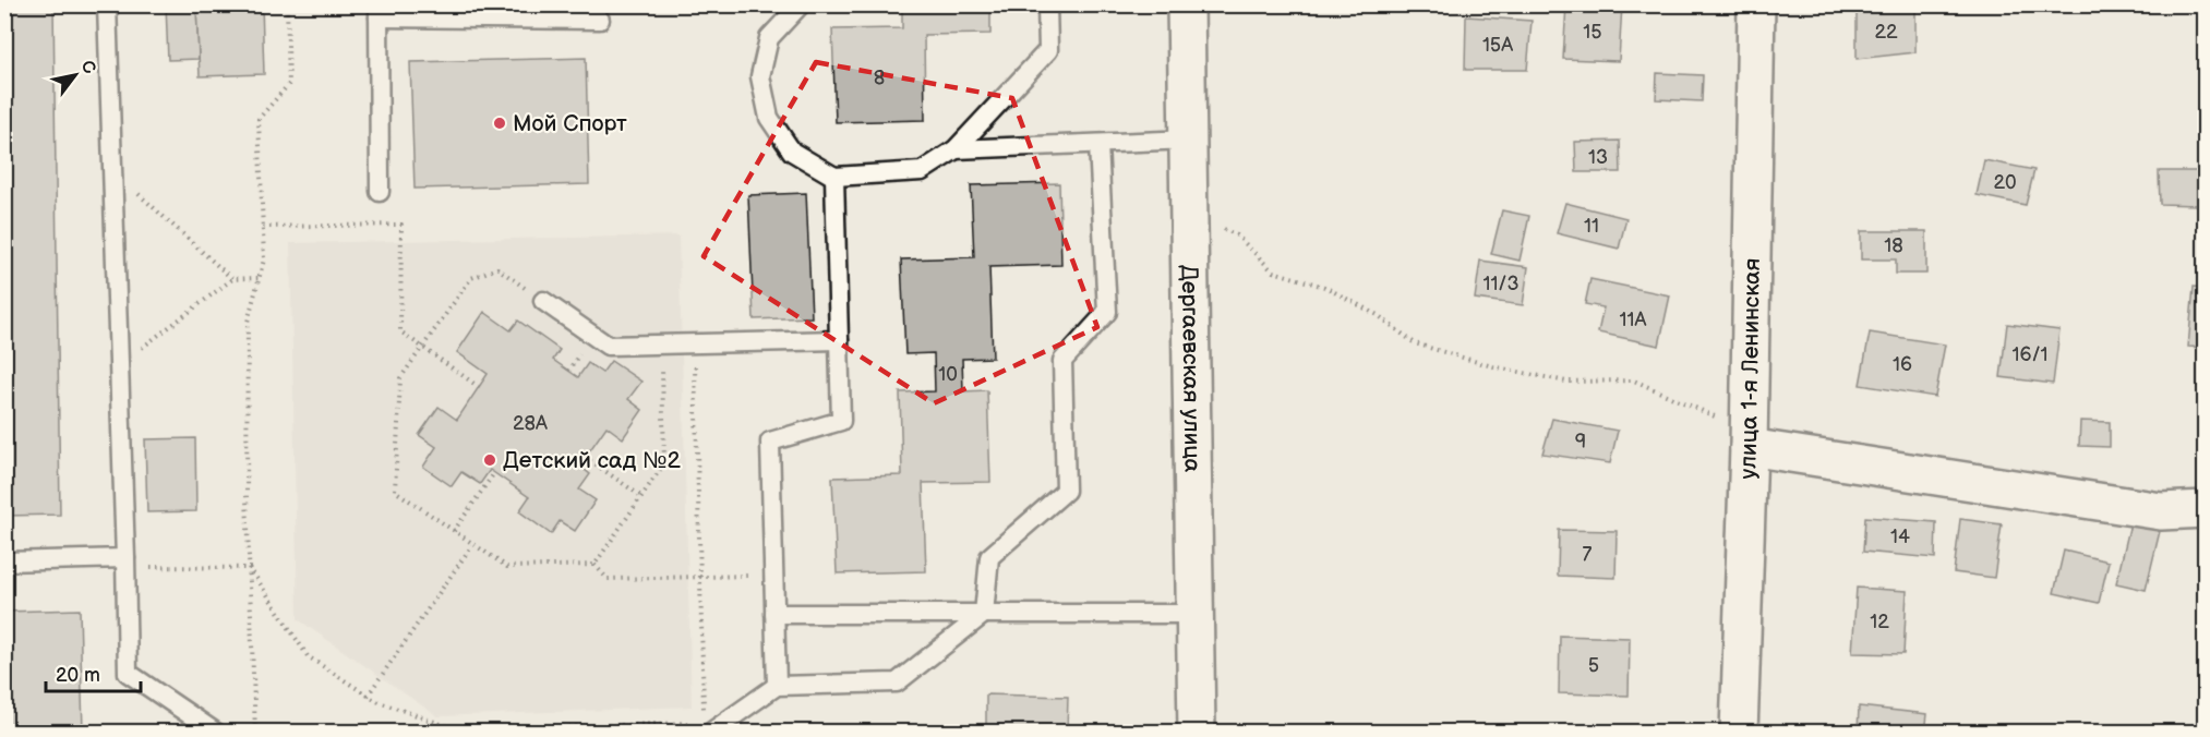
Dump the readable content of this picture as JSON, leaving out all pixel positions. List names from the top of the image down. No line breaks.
{"streets":{"street":["Дергаевская улица","улица 1-я Ленинская"]},"places":["Мой Спорт","Детский сад №2"],"house_numbers":["15","22","15А","8","13","20","11","18","11/3","11А","16/1","16","10","28А","9","14","7","12","5"],"scale_bar":"20 m","north":"top right"}
